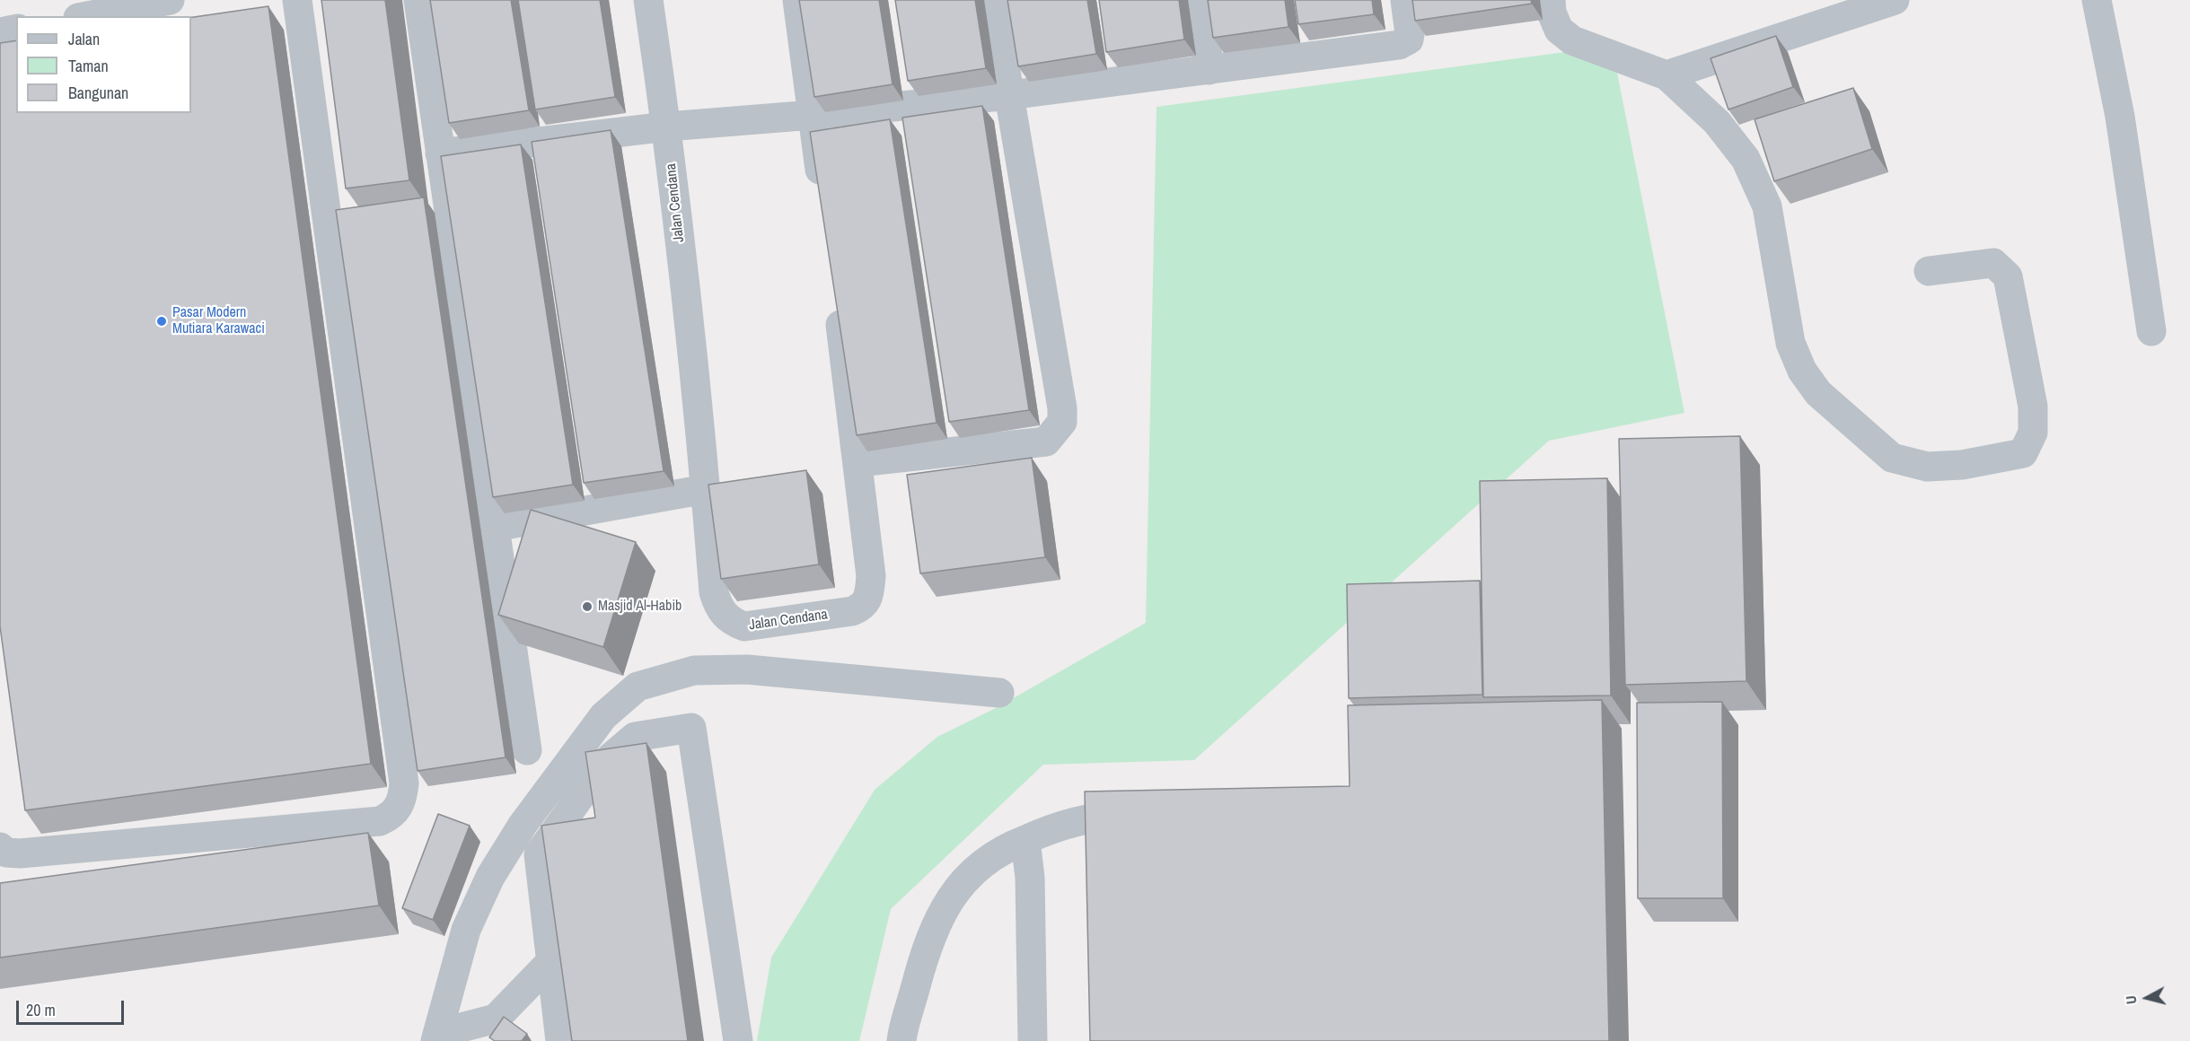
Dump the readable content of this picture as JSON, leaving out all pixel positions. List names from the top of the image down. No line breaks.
{"streets":{"street":["Jalan Cendana"]},"places":["Pasar Modern Mutiara Karawaci","Masjid Al-Habib"],"legend":["Jalan","Taman","Bangunan"],"scale_bar":"20 m","north":"left"}
